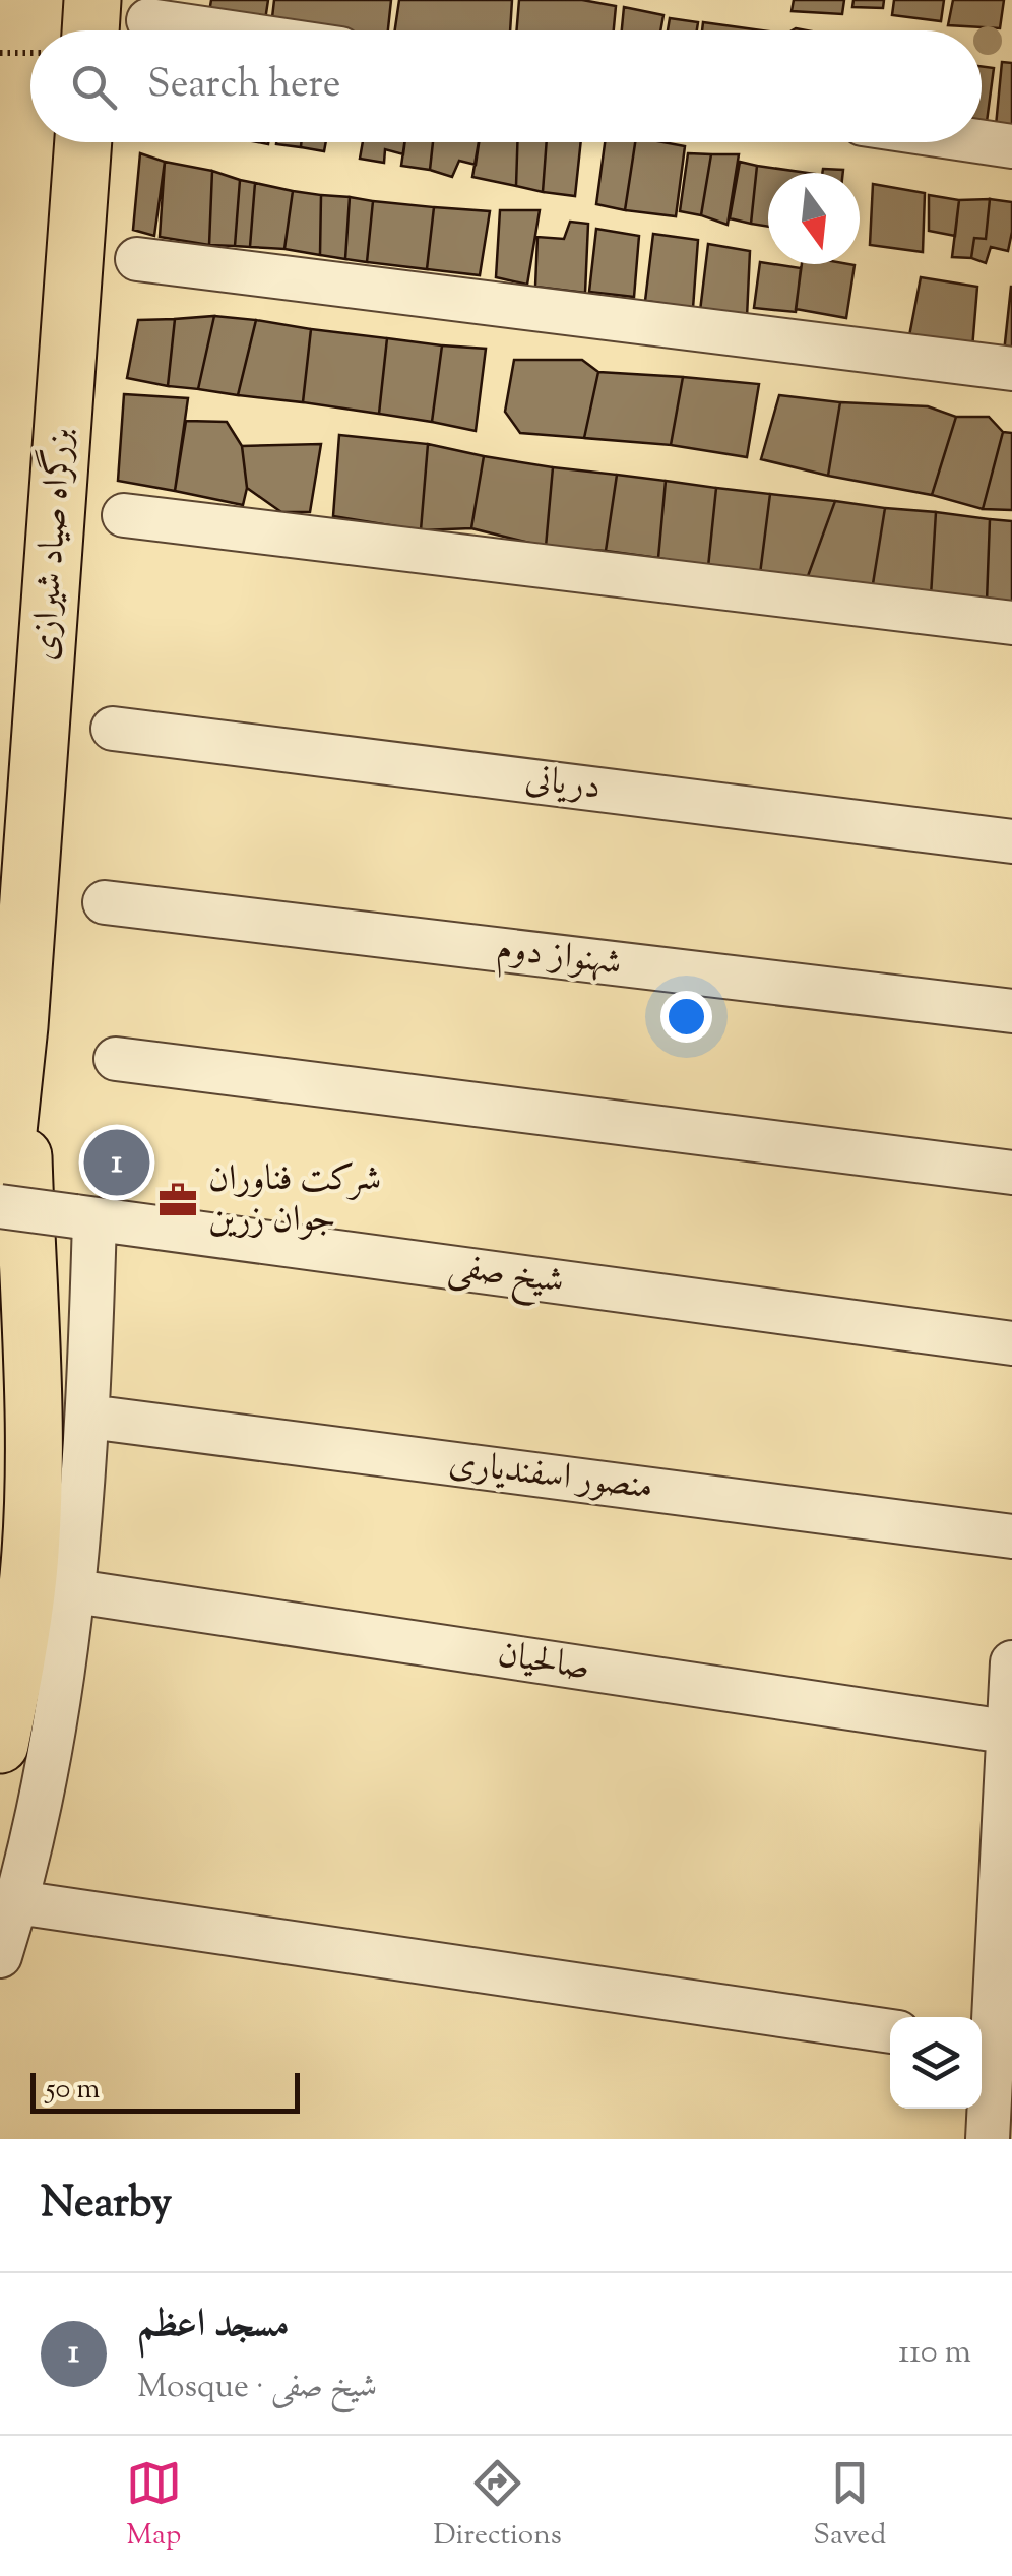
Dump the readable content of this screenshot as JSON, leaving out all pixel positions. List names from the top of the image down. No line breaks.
{"streets":{"main road":["بزرگراه صیاد شیرازی"],"street":["دریانی","شهنواز دوم","شیخ صفی","منصور اسفندیاری","صالحیان"]},"crossings":[["بزرگراه صیاد شیرازی","شیخ صفی"]],"places":{"office":["شرکت فناوران جوان زرین"]},"scale_bar":"50 m","north":"bottom","page":{"search":"Search here","pins":"1","scale":"50 m","heading":"Nearby","list":[{"mark":"1","name":"مسجد اعظم","note":"Mosque · شیخ صفی","value":"110 m"}],"nav":["Map","Directions","Saved"]}}
